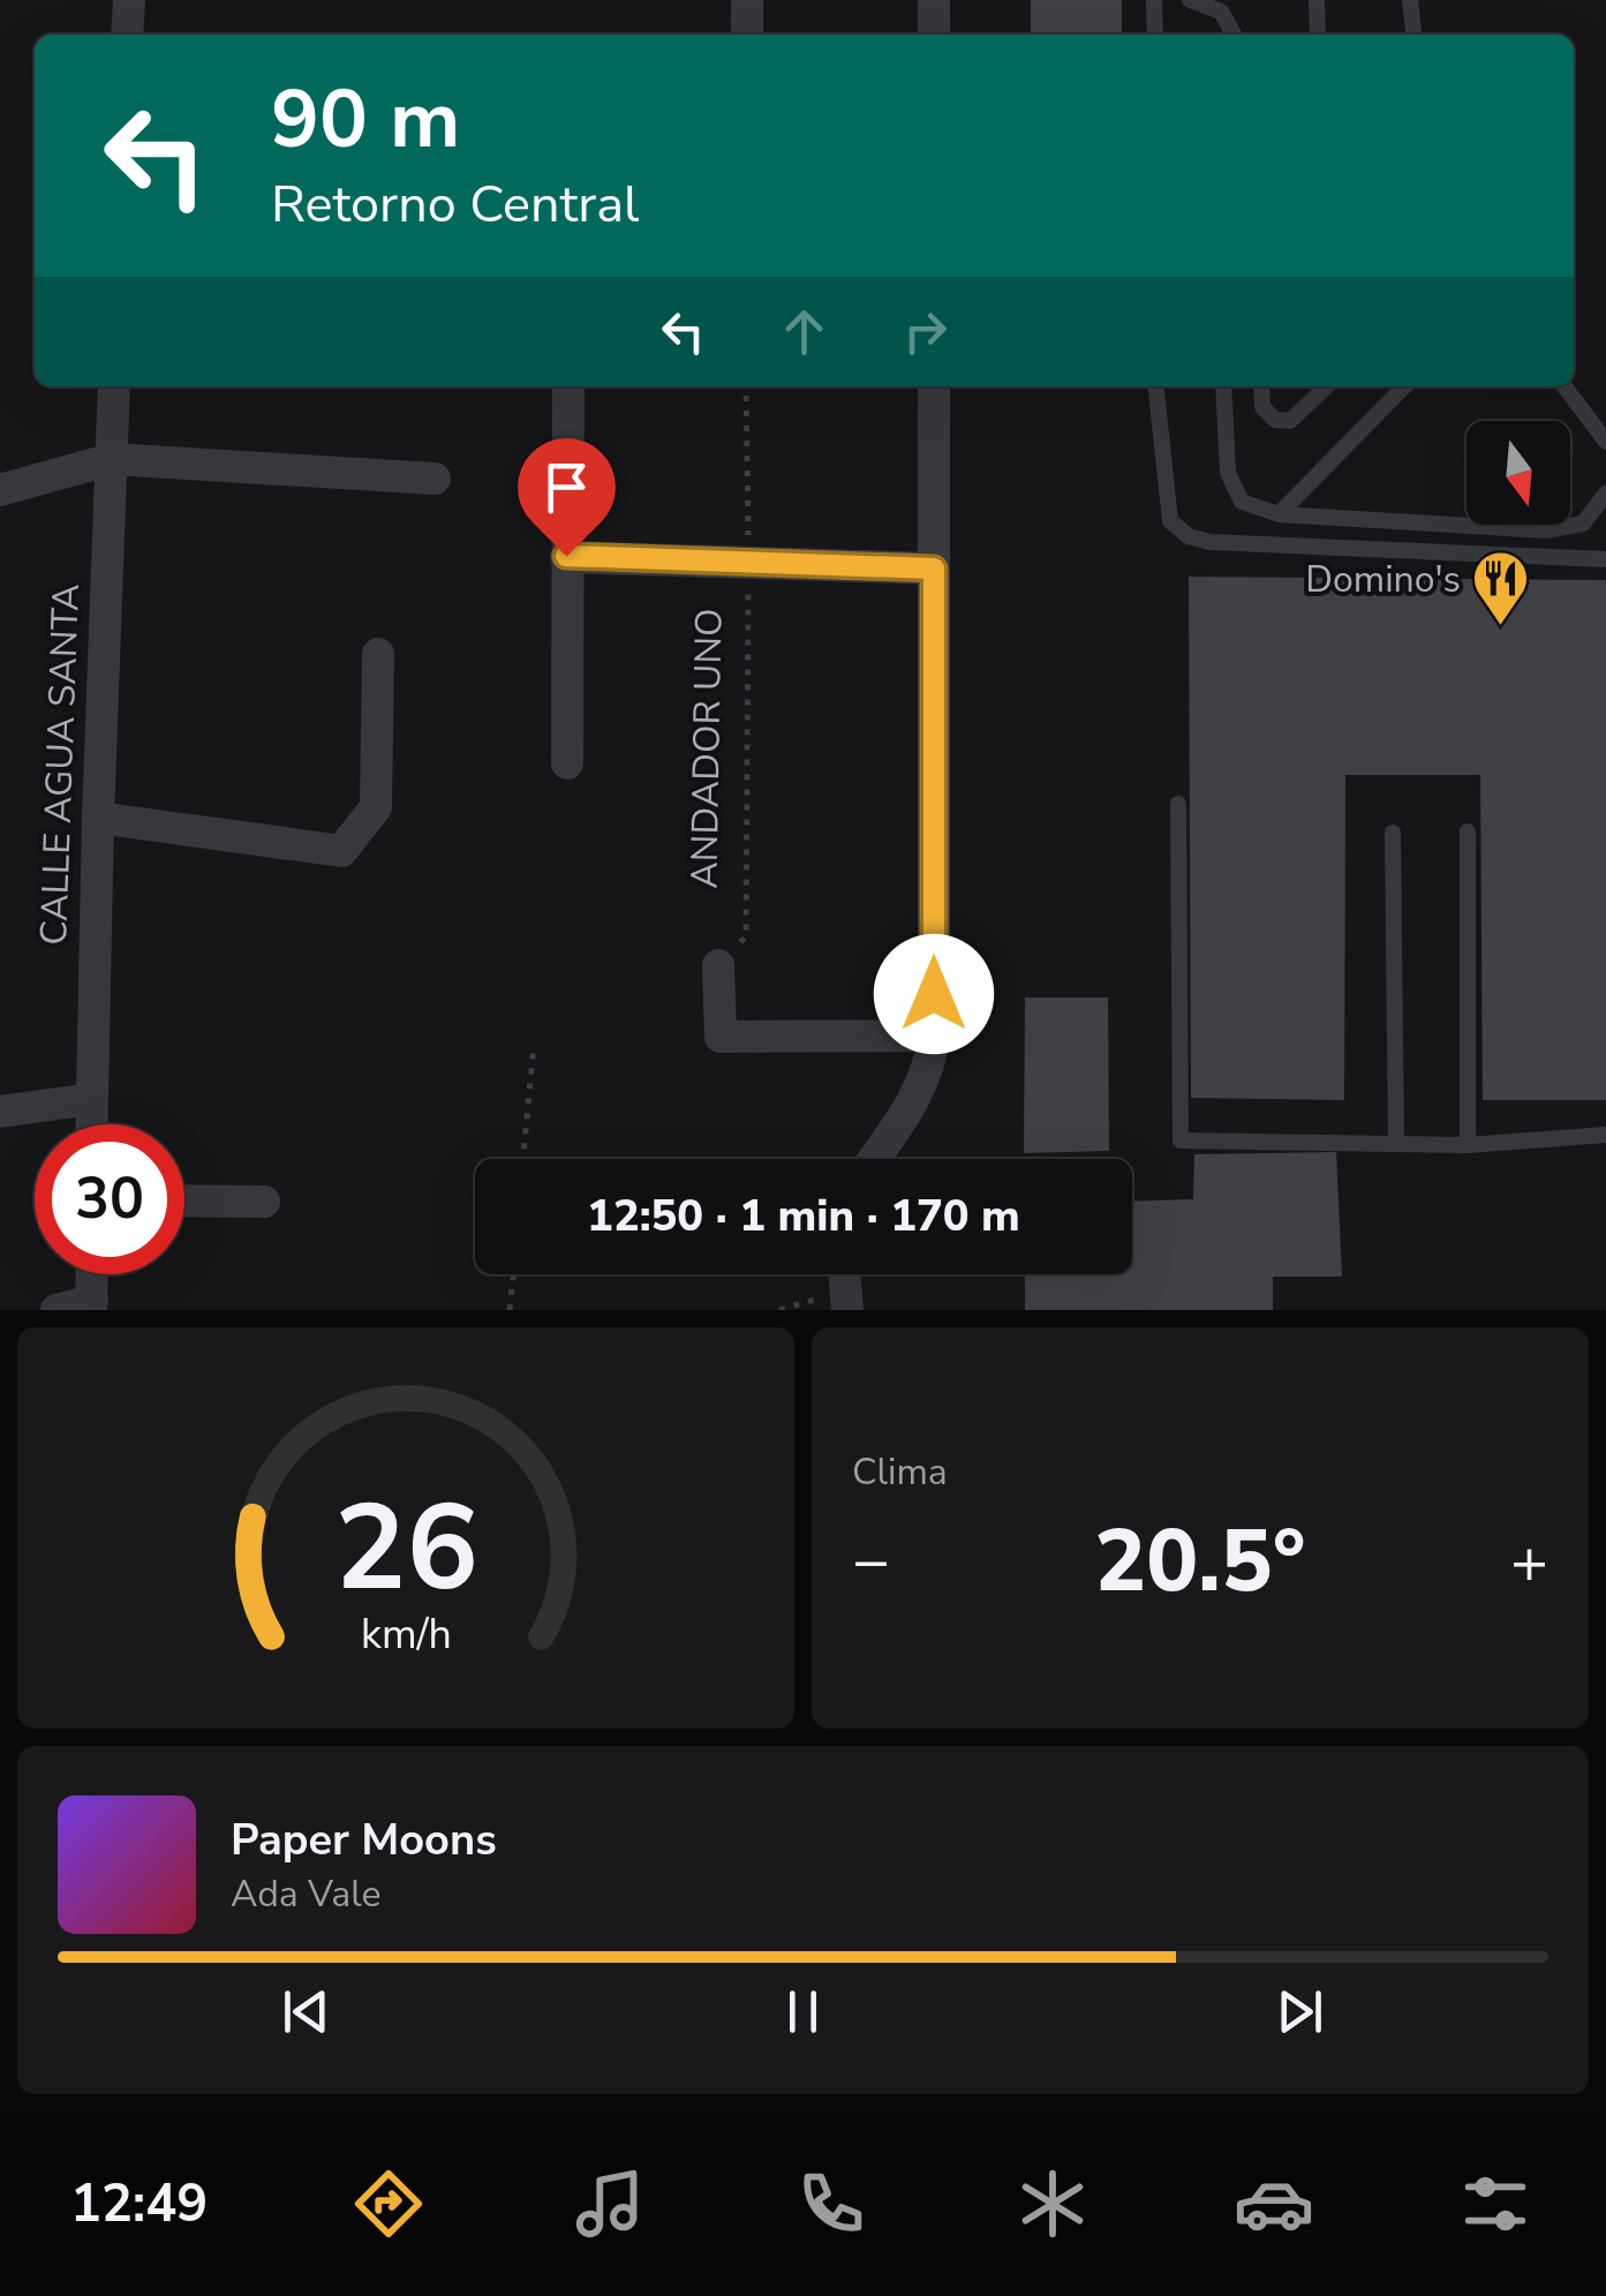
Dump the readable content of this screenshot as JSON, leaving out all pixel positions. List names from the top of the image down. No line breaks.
{"streets":{"street":["CALLE AGUA SANTA"],"path":["ANDADOR UNO"]},"places":{"restaurant":["Domino's"]},"north":"bottom","page":{"turn":["90 m","Retorno Central"],"limit":"30","trip":"12:50 · 1 min · 170 m","tile":"Clima","heat":["−","20.5°","+"],"song":["Paper Moons","Ada Vale"],"tabs":"12:49","gauge":["26","km/h"]}}
